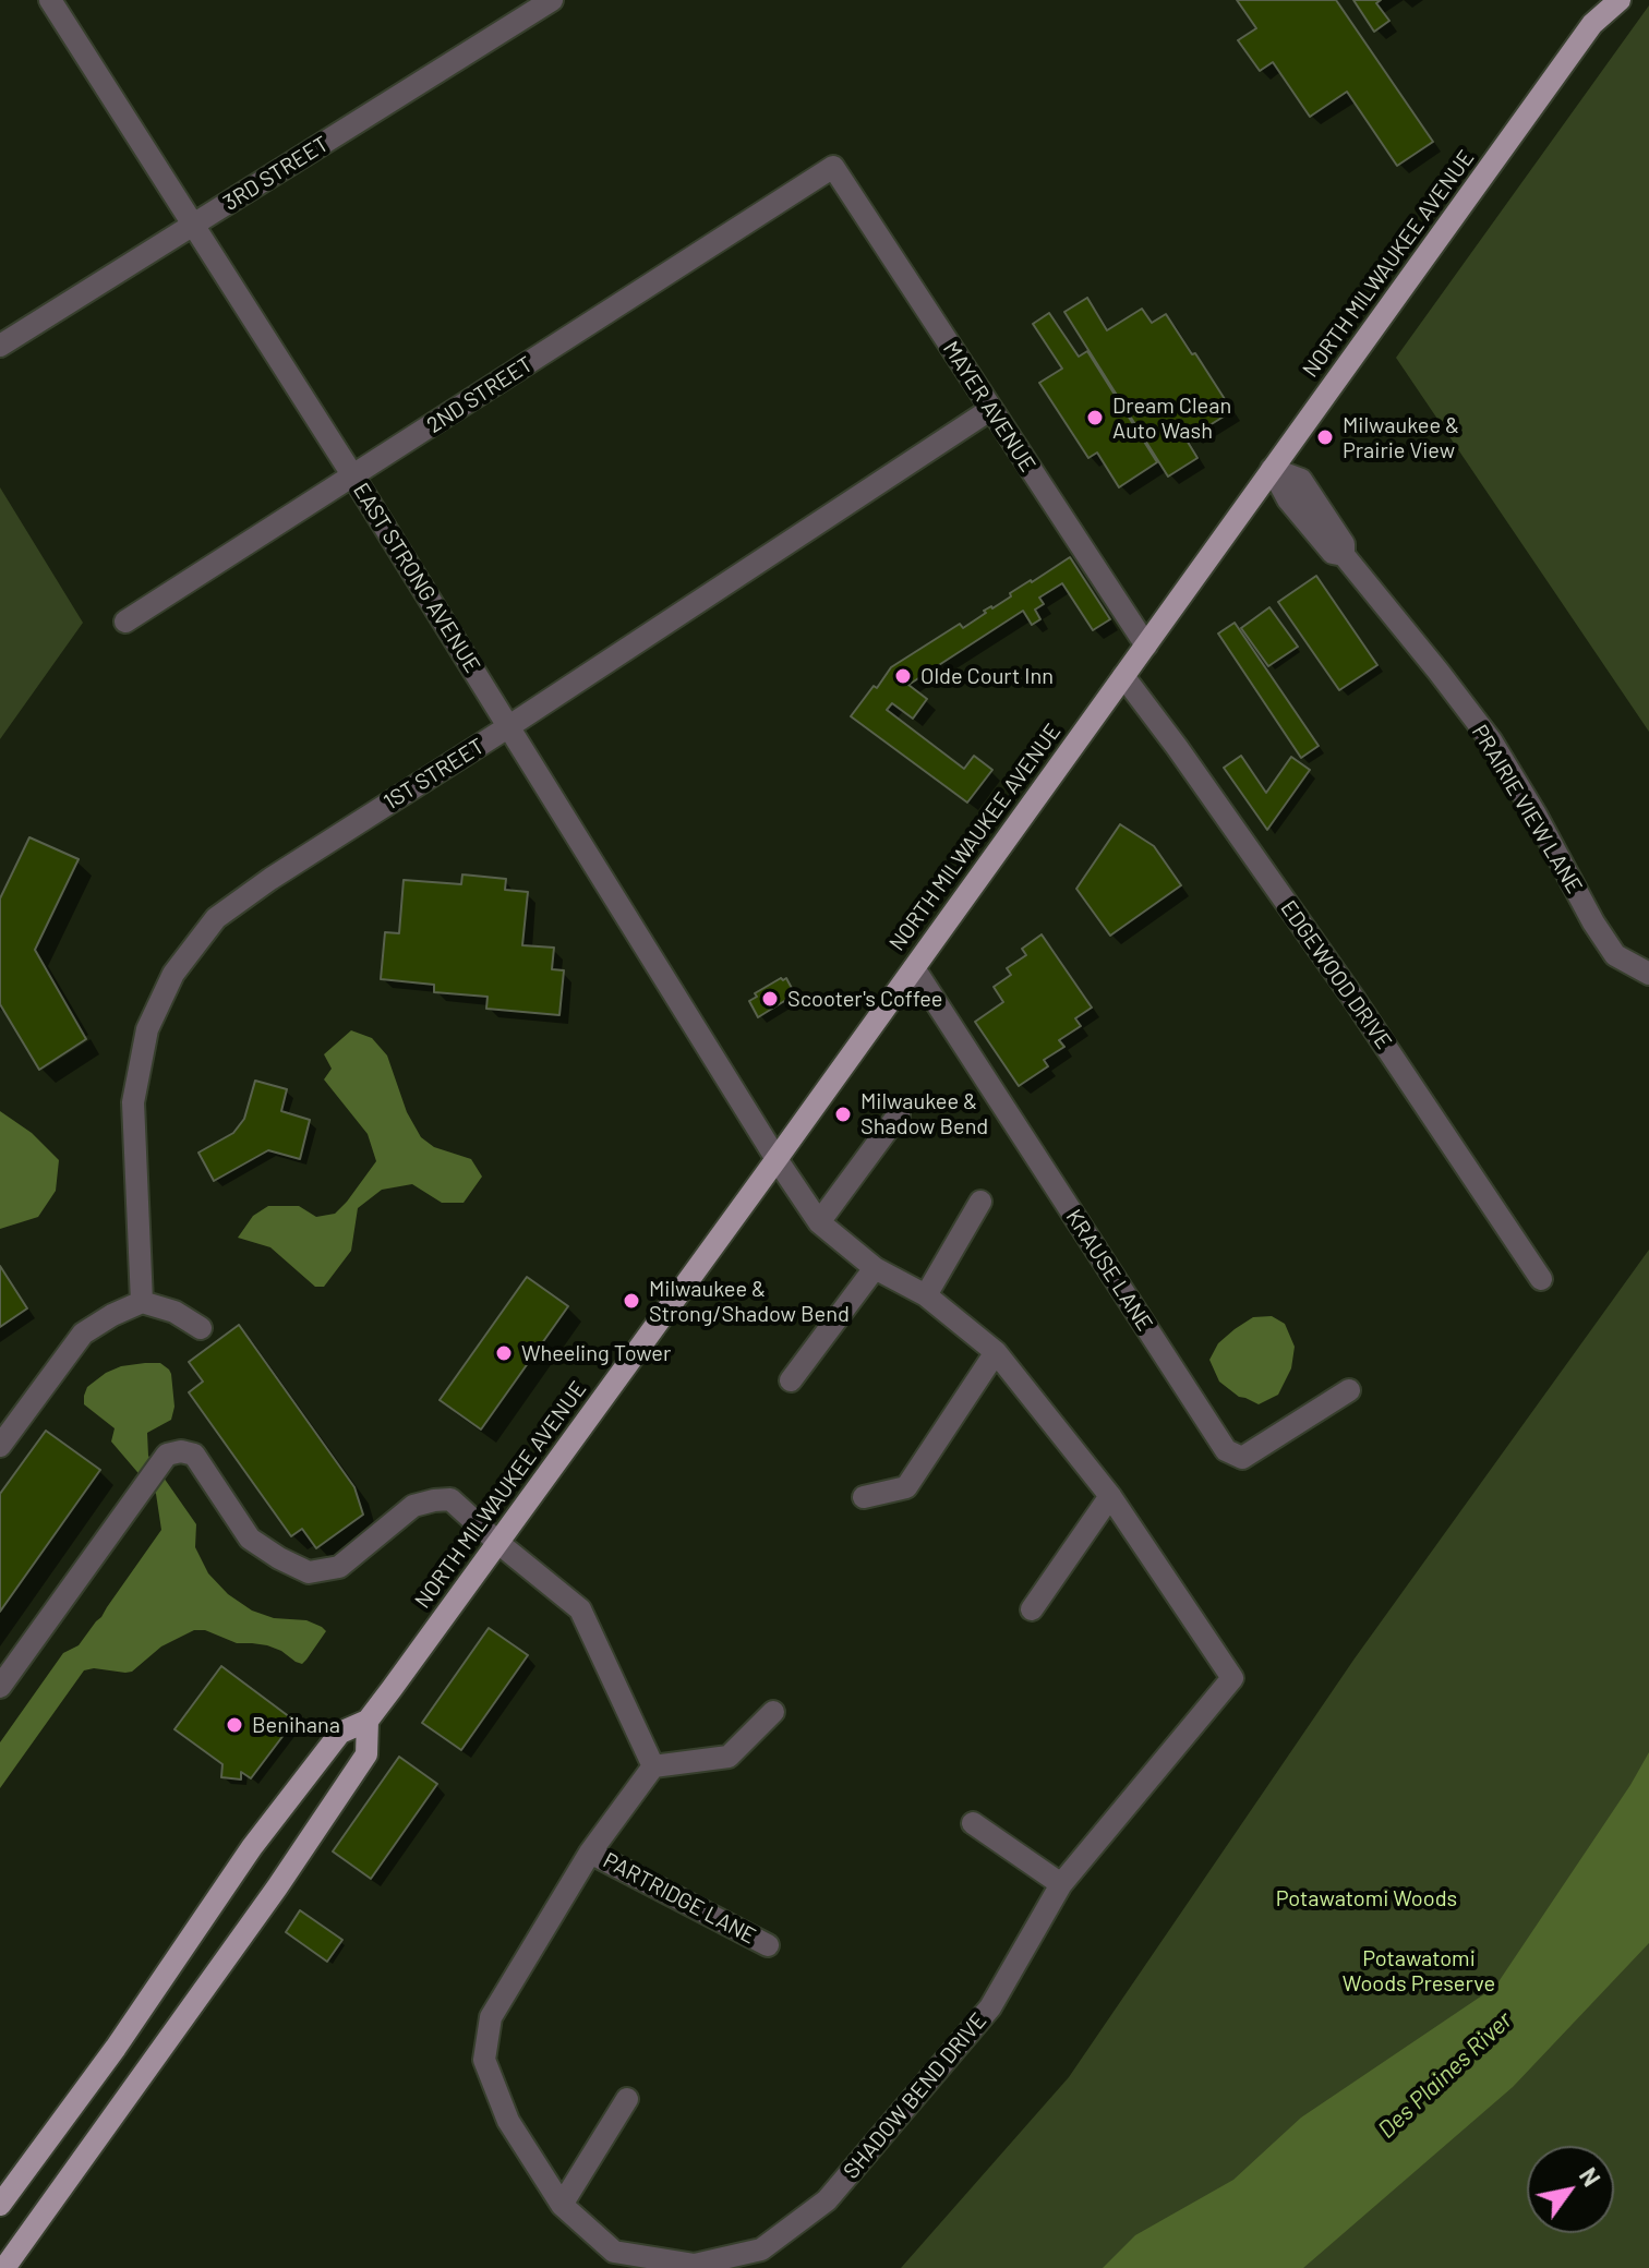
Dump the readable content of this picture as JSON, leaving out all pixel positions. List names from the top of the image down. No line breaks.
{"streets":{"main road":["NORTH MILWAUKEE AVENUE"],"street":["3RD STREET","2ND STREET","MAYER AVENUE","EAST STRONG AVENUE","1ST STREET","PRAIRIE VIEW LANE","EDGEWOOD DRIVE","KRAUSE LANE","PARTRIDGE LANE","SHADOW BEND DRIVE"]},"crossings":[["3RD STREET","EAST STRONG AVENUE"],["NORTH MILWAUKEE AVENUE","MAYER AVENUE"],["NORTH MILWAUKEE AVENUE","EAST STRONG AVENUE"],["NORTH MILWAUKEE AVENUE","PRAIRIE VIEW LANE"],["NORTH MILWAUKEE AVENUE","EDGEWOOD DRIVE"],["NORTH MILWAUKEE AVENUE","KRAUSE LANE"],["NORTH MILWAUKEE AVENUE","SHADOW BEND DRIVE"],["2ND STREET","MAYER AVENUE"],["2ND STREET","EAST STRONG AVENUE"],["MAYER AVENUE","1ST STREET"],["EAST STRONG AVENUE","1ST STREET"],["EAST STRONG AVENUE","SHADOW BEND DRIVE"],["PARTRIDGE LANE","SHADOW BEND DRIVE"]],"water":["Des Plaines River"],"parks":["Potawatomi Woods","Potawatomi Woods Preserve"],"places":["Dream Clean Auto Wash","Milwaukee & Prairie View","Olde Court Inn","Scooter's Coffee","Milwaukee & Shadow Bend","Milwaukee & Strong/Shadow Bend","Wheeling Tower","Benihana"],"north":"top right"}
